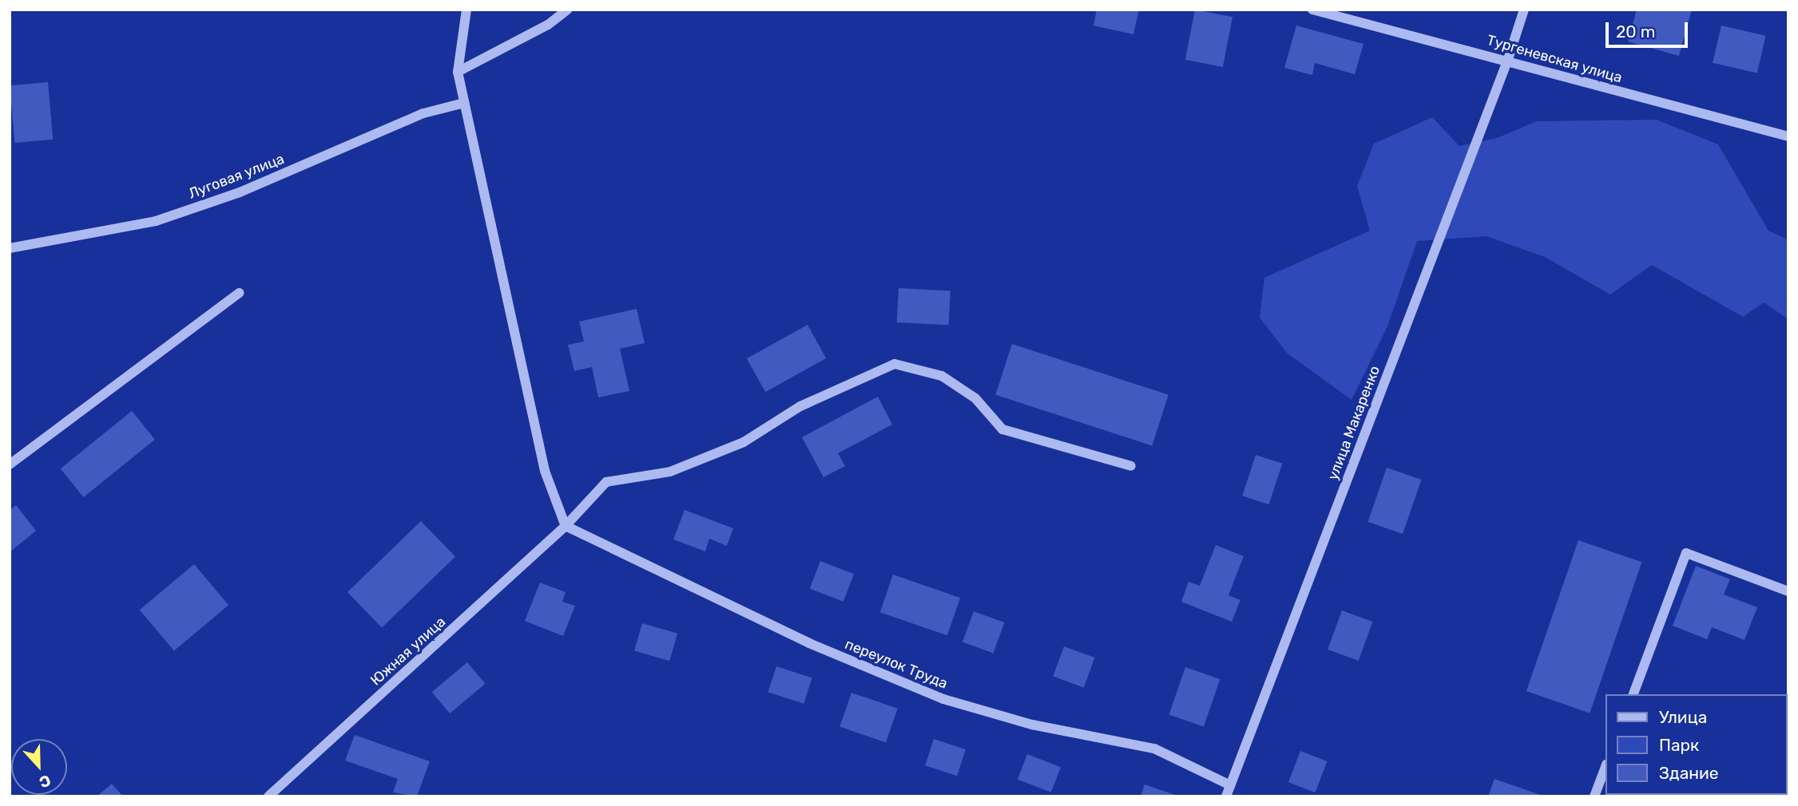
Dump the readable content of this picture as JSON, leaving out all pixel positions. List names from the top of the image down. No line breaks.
{"streets":{"street":["Тургеневская улица","Луговая улица","улица Макаренко","Южная улица","переулок Труда"]},"crossings":[["Тургеневская улица","улица Макаренко"],["улица Макаренко","переулок Труда"],["Южная улица","переулок Труда"]],"legend":["Улица","Парк","Здание"],"scale_bar":"20 m","north":"bottom"}
